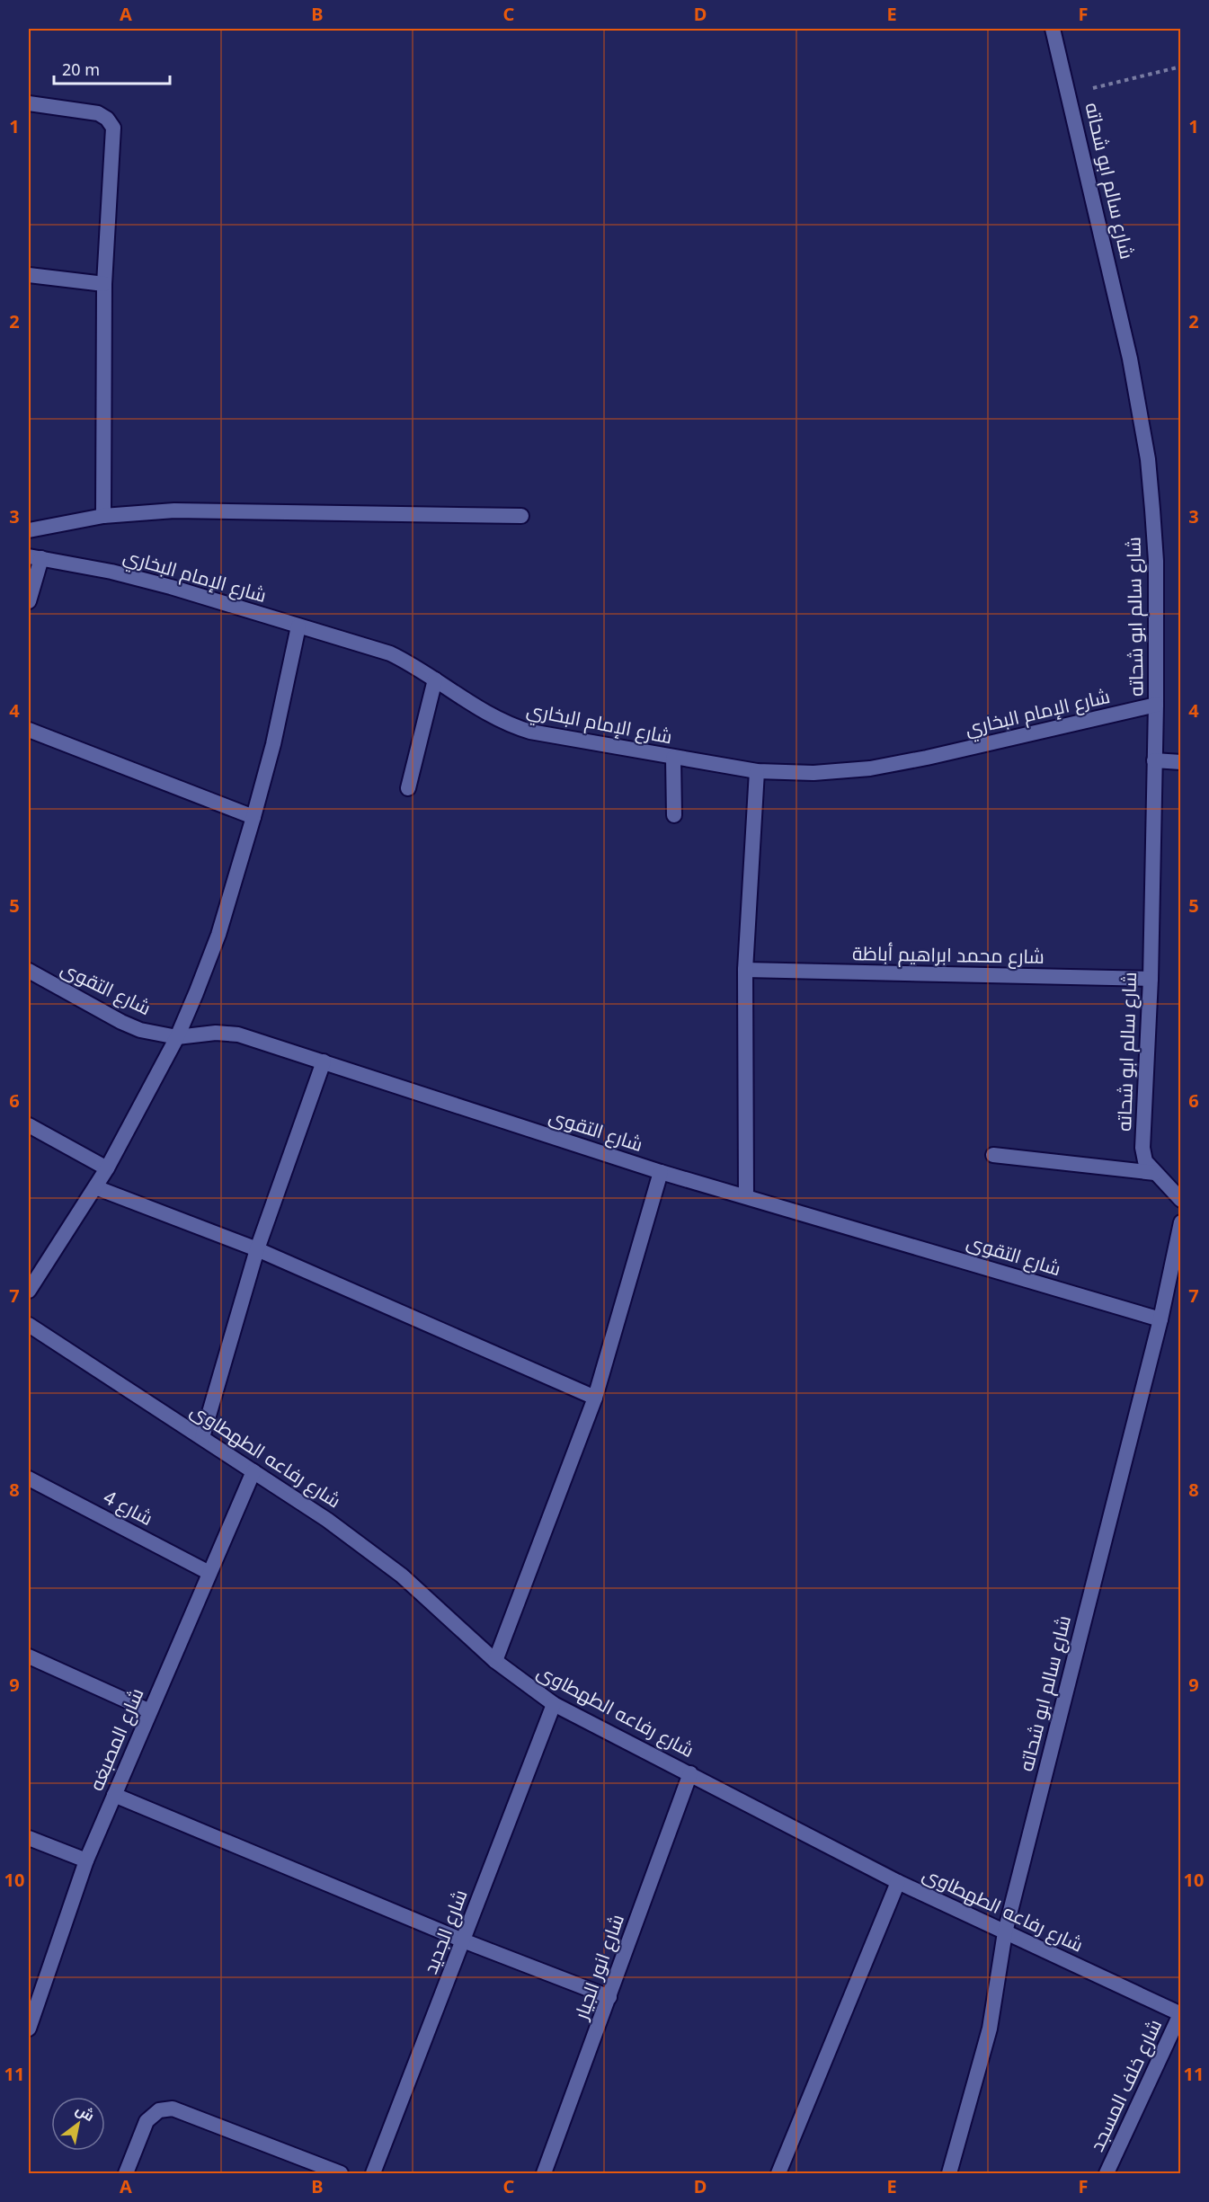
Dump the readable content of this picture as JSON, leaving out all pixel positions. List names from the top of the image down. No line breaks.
{"streets":{"street":["شارع سالم ابو شحاته","شارع الإمام البخاري","شارع محمد ابراهيم أباظة","شارع التقوى","شارع رفاعه الطهطاوى","شارع 4","شارع المصبغه","شارع الجديد","شارع انور الجيار","شارع خلف المسجد"]},"crossings":[["شارع سالم ابو شحاته","شارع الإمام البخاري"],["شارع سالم ابو شحاته","شارع محمد ابراهيم أباظة"],["شارع سالم ابو شحاته","شارع التقوى"],["شارع سالم ابو شحاته","شارع رفاعه الطهطاوى"],["شارع رفاعه الطهطاوى","شارع المصبغه"],["شارع رفاعه الطهطاوى","شارع الجديد"],["شارع رفاعه الطهطاوى","شارع انور الجيار"],["شارع رفاعه الطهطاوى","شارع خلف المسجد"],["شارع 4","شارع المصبغه"]],"scale_bar":"20 m","north":"top right","grid":{"columns":["A","B","C","D","E","F"],"rows":["1","2","3","4","5","6","7","8","9","10","11"]}}
